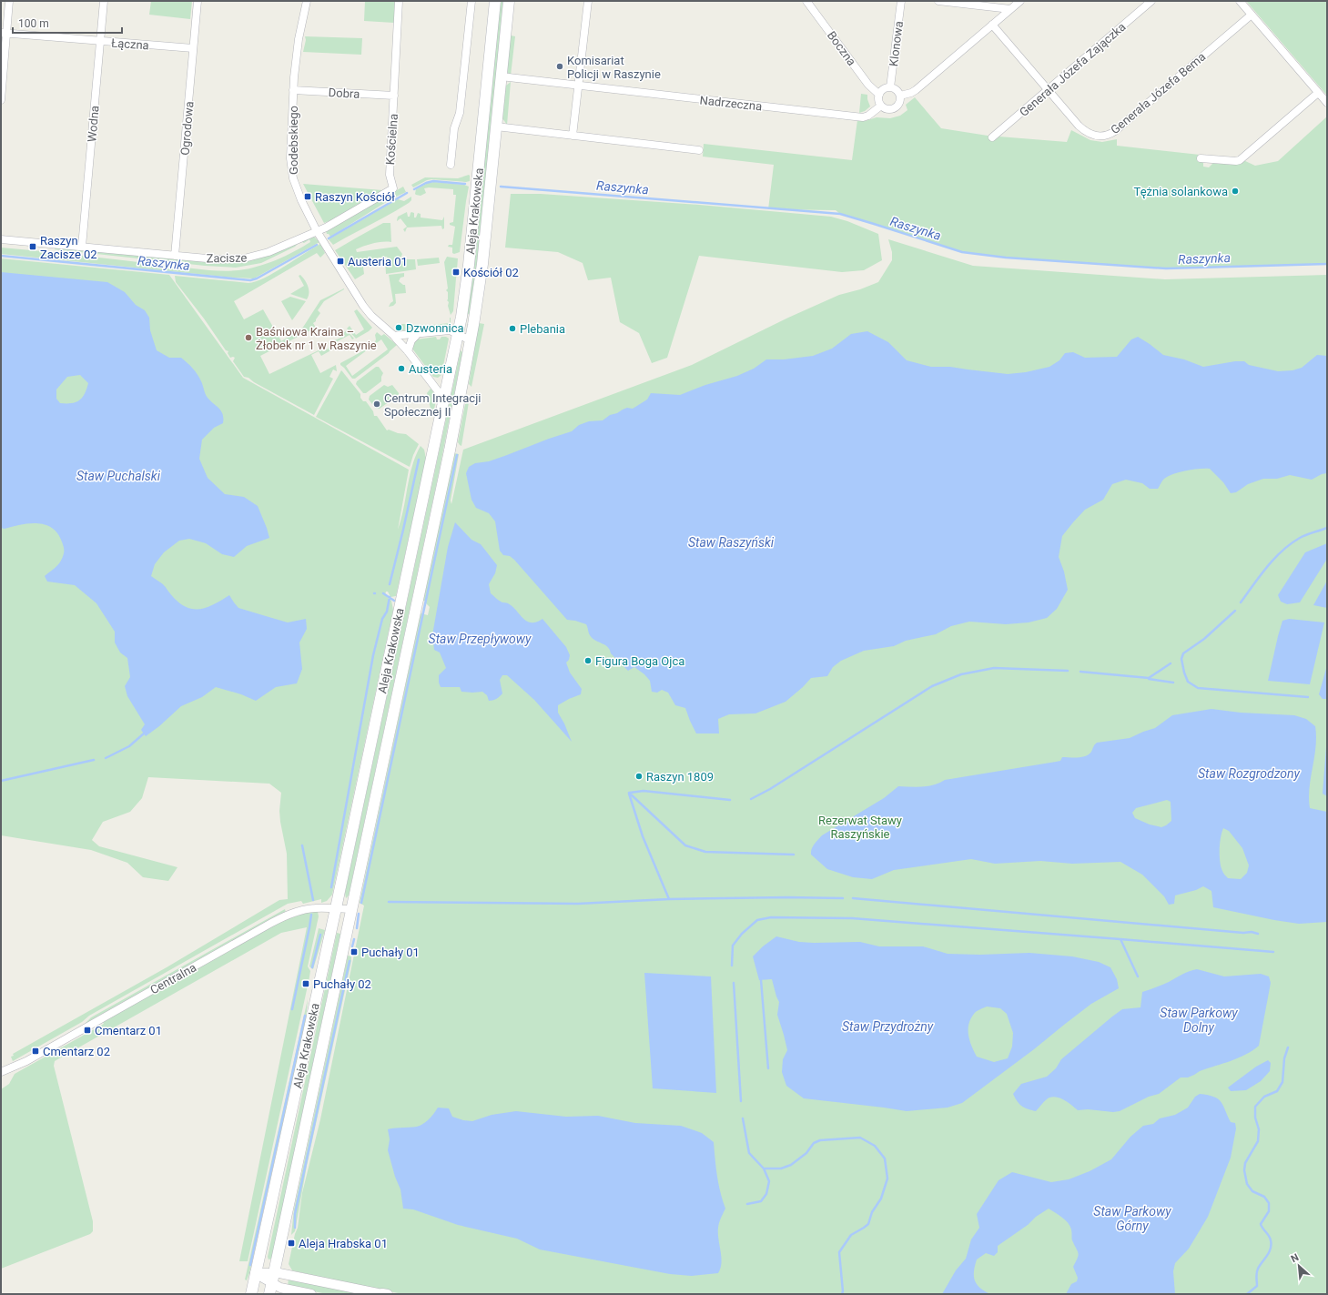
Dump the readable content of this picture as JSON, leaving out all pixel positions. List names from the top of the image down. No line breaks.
{"streets":{"main road":["Aleja Krakowska"],"street":["Łączna","Klonowa","Boczna","Generała Józefa Zajączka","Dobra","Generała Józefa Bema","Nadrzeczna","Wodna","Ogrodowa","Kościelna","Godebskiego","Zacisze","Centralna"]},"crossings":[["Łączna","Wodna"],["Łączna","Ogrodowa"],["Klonowa","Boczna"],["Klonowa","Nadrzeczna"],["Boczna","Nadrzeczna"],["Generała Józefa Zajączka","Generała Józefa Bema"],["Dobra","Kościelna"],["Dobra","Godebskiego"],["Nadrzeczna","Aleja Krakowska"],["Wodna","Zacisze"],["Ogrodowa","Zacisze"],["Kościelna","Godebskiego"],["Kościelna","Zacisze"],["Godebskiego","Aleja Krakowska"],["Godebskiego","Zacisze"],["Aleja Krakowska","Centralna"]],"water":["Raszynka","Staw Puchalski","Staw Raszyński","Staw Przepływowy","Staw Rozgrodzony","Staw Parkowy Dolny","Staw Przydrożny","Staw Parkowy Górny"],"parks":["Rezerwat Stawy Raszyńskie"],"places":{"other":["Komisariat Policji w Raszynie","Tężnia solankowa","Dzwonnica","Plebania","Baśniowa Kraina – Żłobek nr 1 w Raszynie","Austeria","Centrum Integracji Społecznej II","Figura Boga Ojca","Raszyn 1809"],"transit":["Raszyn Kościół","Raszyn Zacisze 02","Austeria 01","Kościół 02","Puchały 01","Puchały 02","Cmentarz 01","Cmentarz 02","Aleja Hrabska 01"]},"scale_bar":"100 m","north":"top left"}
